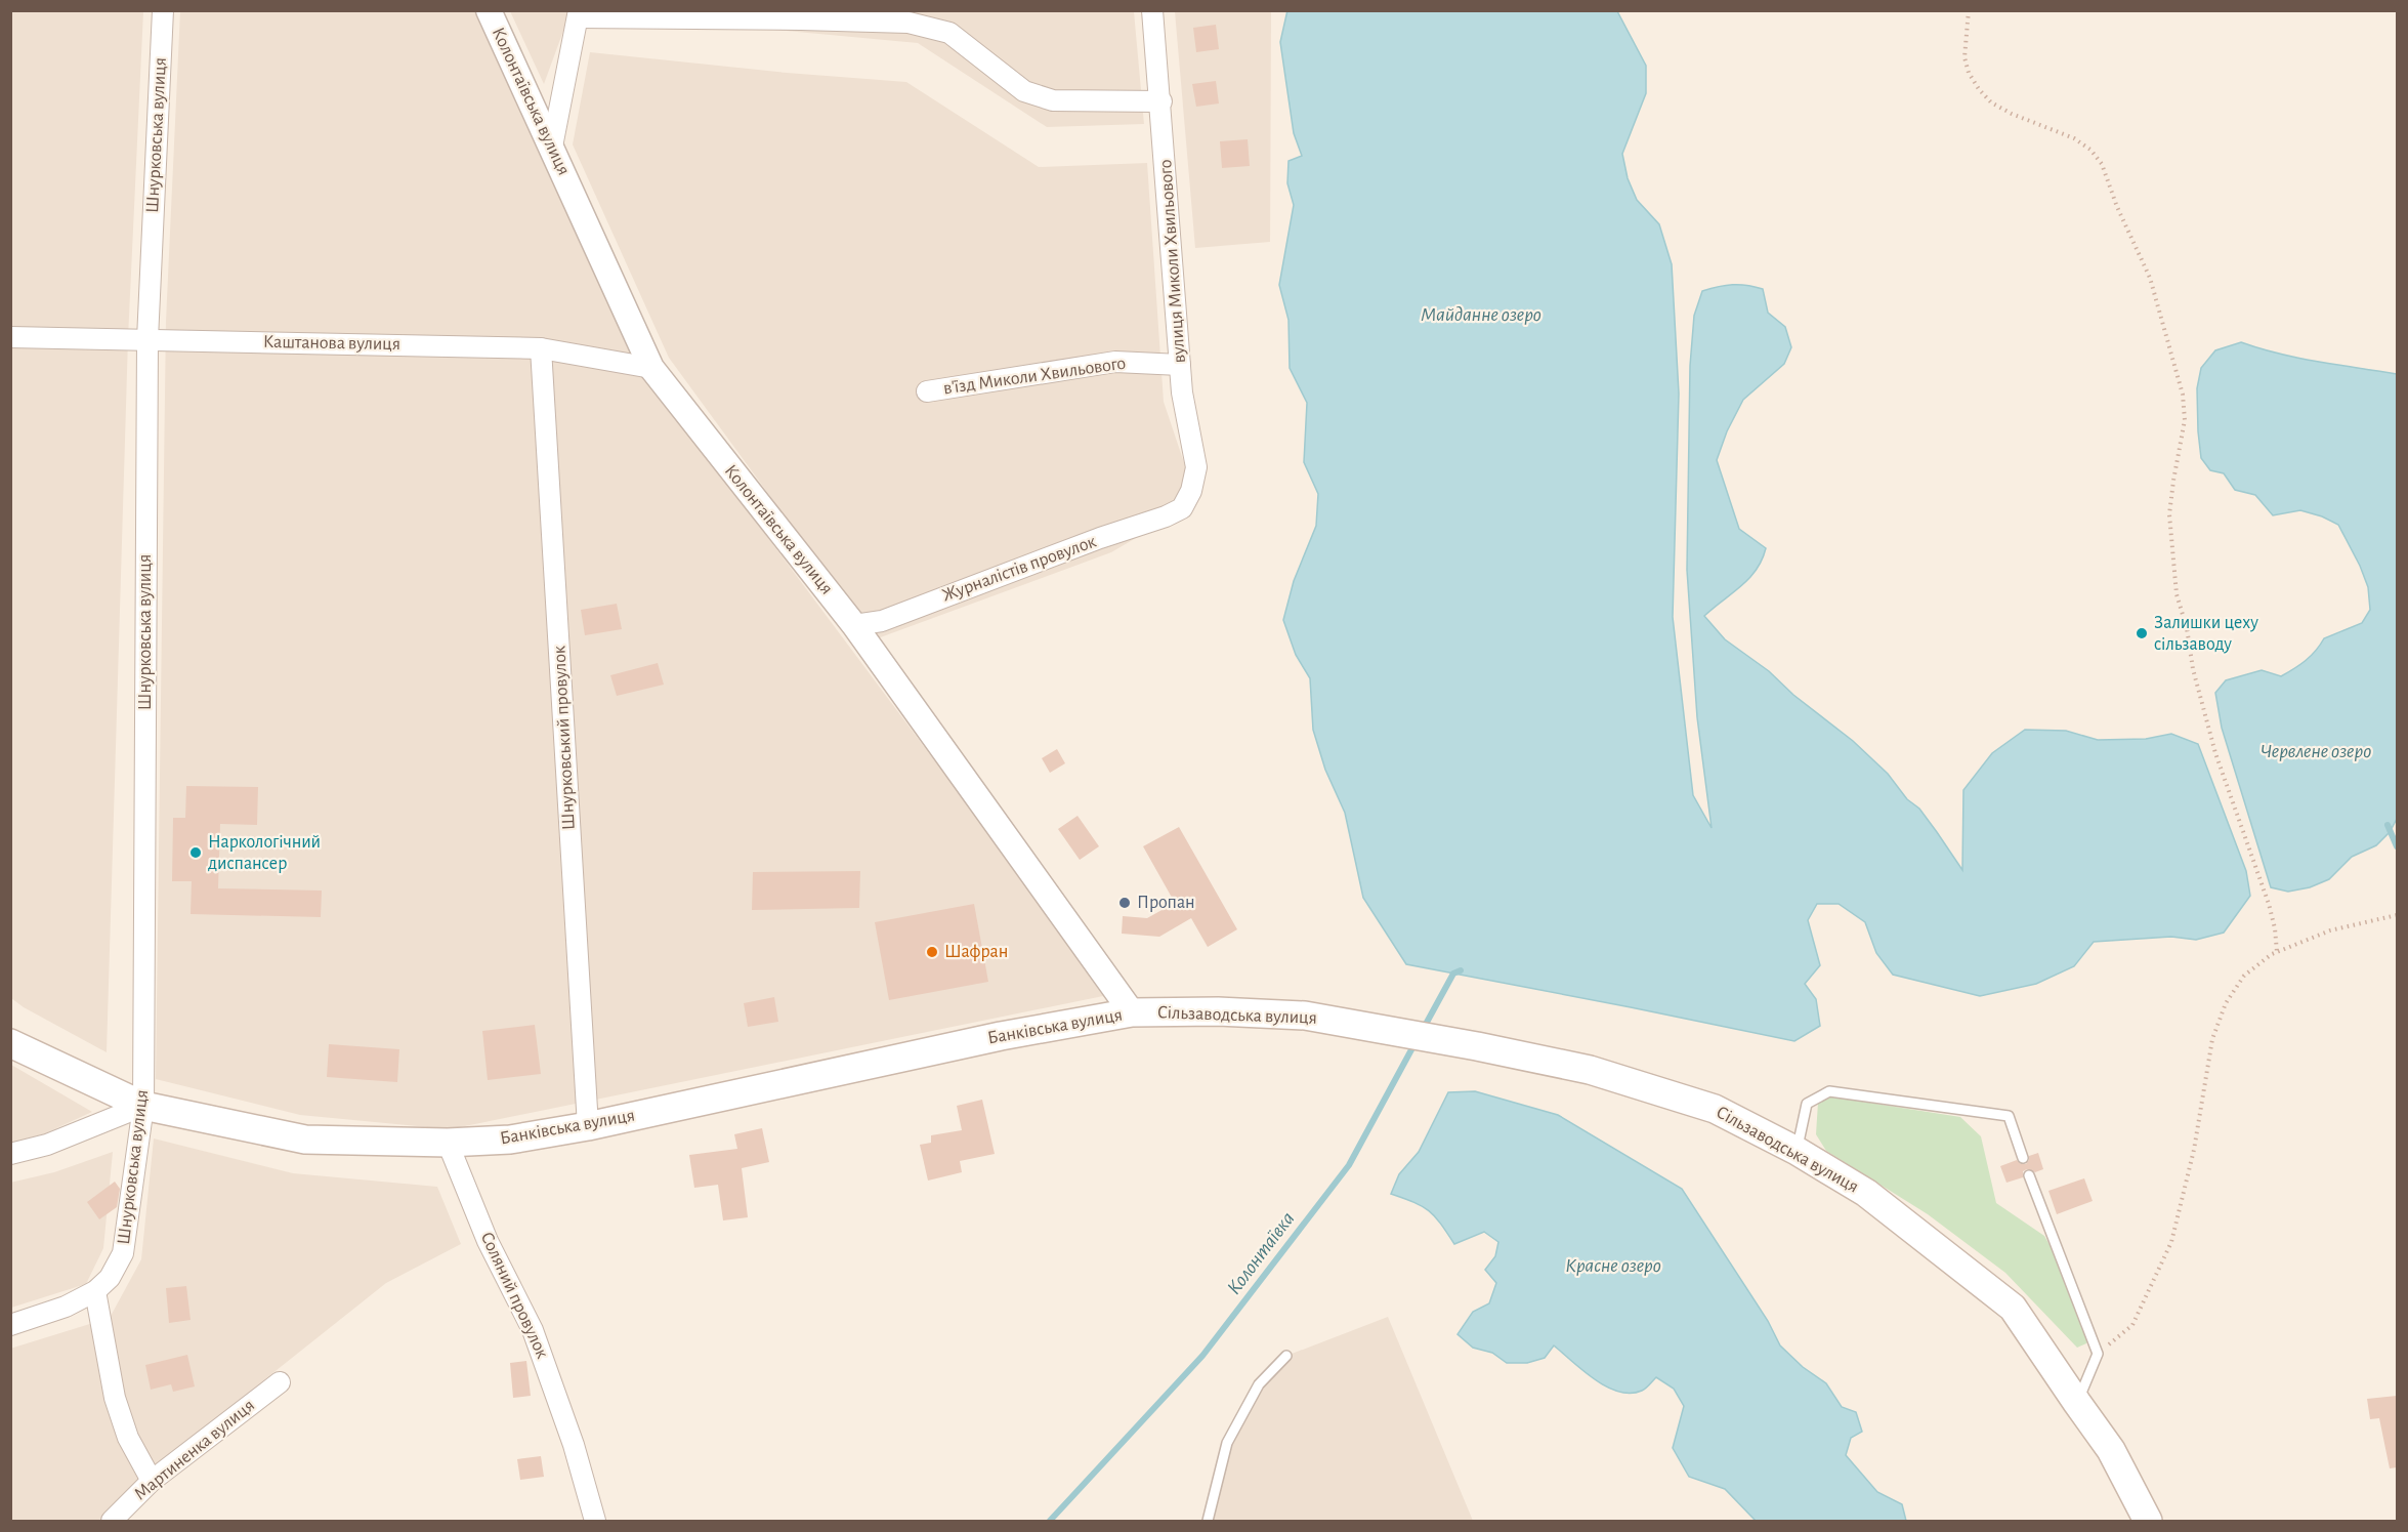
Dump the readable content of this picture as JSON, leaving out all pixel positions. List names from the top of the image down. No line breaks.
{"streets":{"main road":["Сільзаводська вулиця","Банківська вулиця"],"street":["Колонтаївська вулиця","Шнурковська вулиця","вулиця Миколи Хвильового","Каштанова вулиця","в'їзд Миколи Хвильового","Журналістів провулок","Шнурковський провулок","Соляний провулок","Мартиненка вулиця"]},"crossings":[["Колонтаївська вулиця","Каштанова вулиця"],["Колонтаївська вулиця","Журналістів провулок"],["Колонтаївська вулиця","Сільзаводська вулиця"],["Колонтаївська вулиця","Банківська вулиця"],["Шнурковська вулиця","Каштанова вулиця"],["Шнурковська вулиця","Банківська вулиця"],["вулиця Миколи Хвильового","в'їзд Миколи Хвильового"],["вулиця Миколи Хвильового","Журналістів провулок"],["Каштанова вулиця","Шнурковський провулок"],["Шнурковський провулок","Банківська вулиця"],["Сільзаводська вулиця","Банківська вулиця"],["Банківська вулиця","Соляний провулок"]],"water":["Майданне озеро","Червлене озеро","Колонтаївка","Красне озеро"],"places":["Залишки цеху сільзаводу","Наркологічний диспансер","Пропан","Шафран"]}
